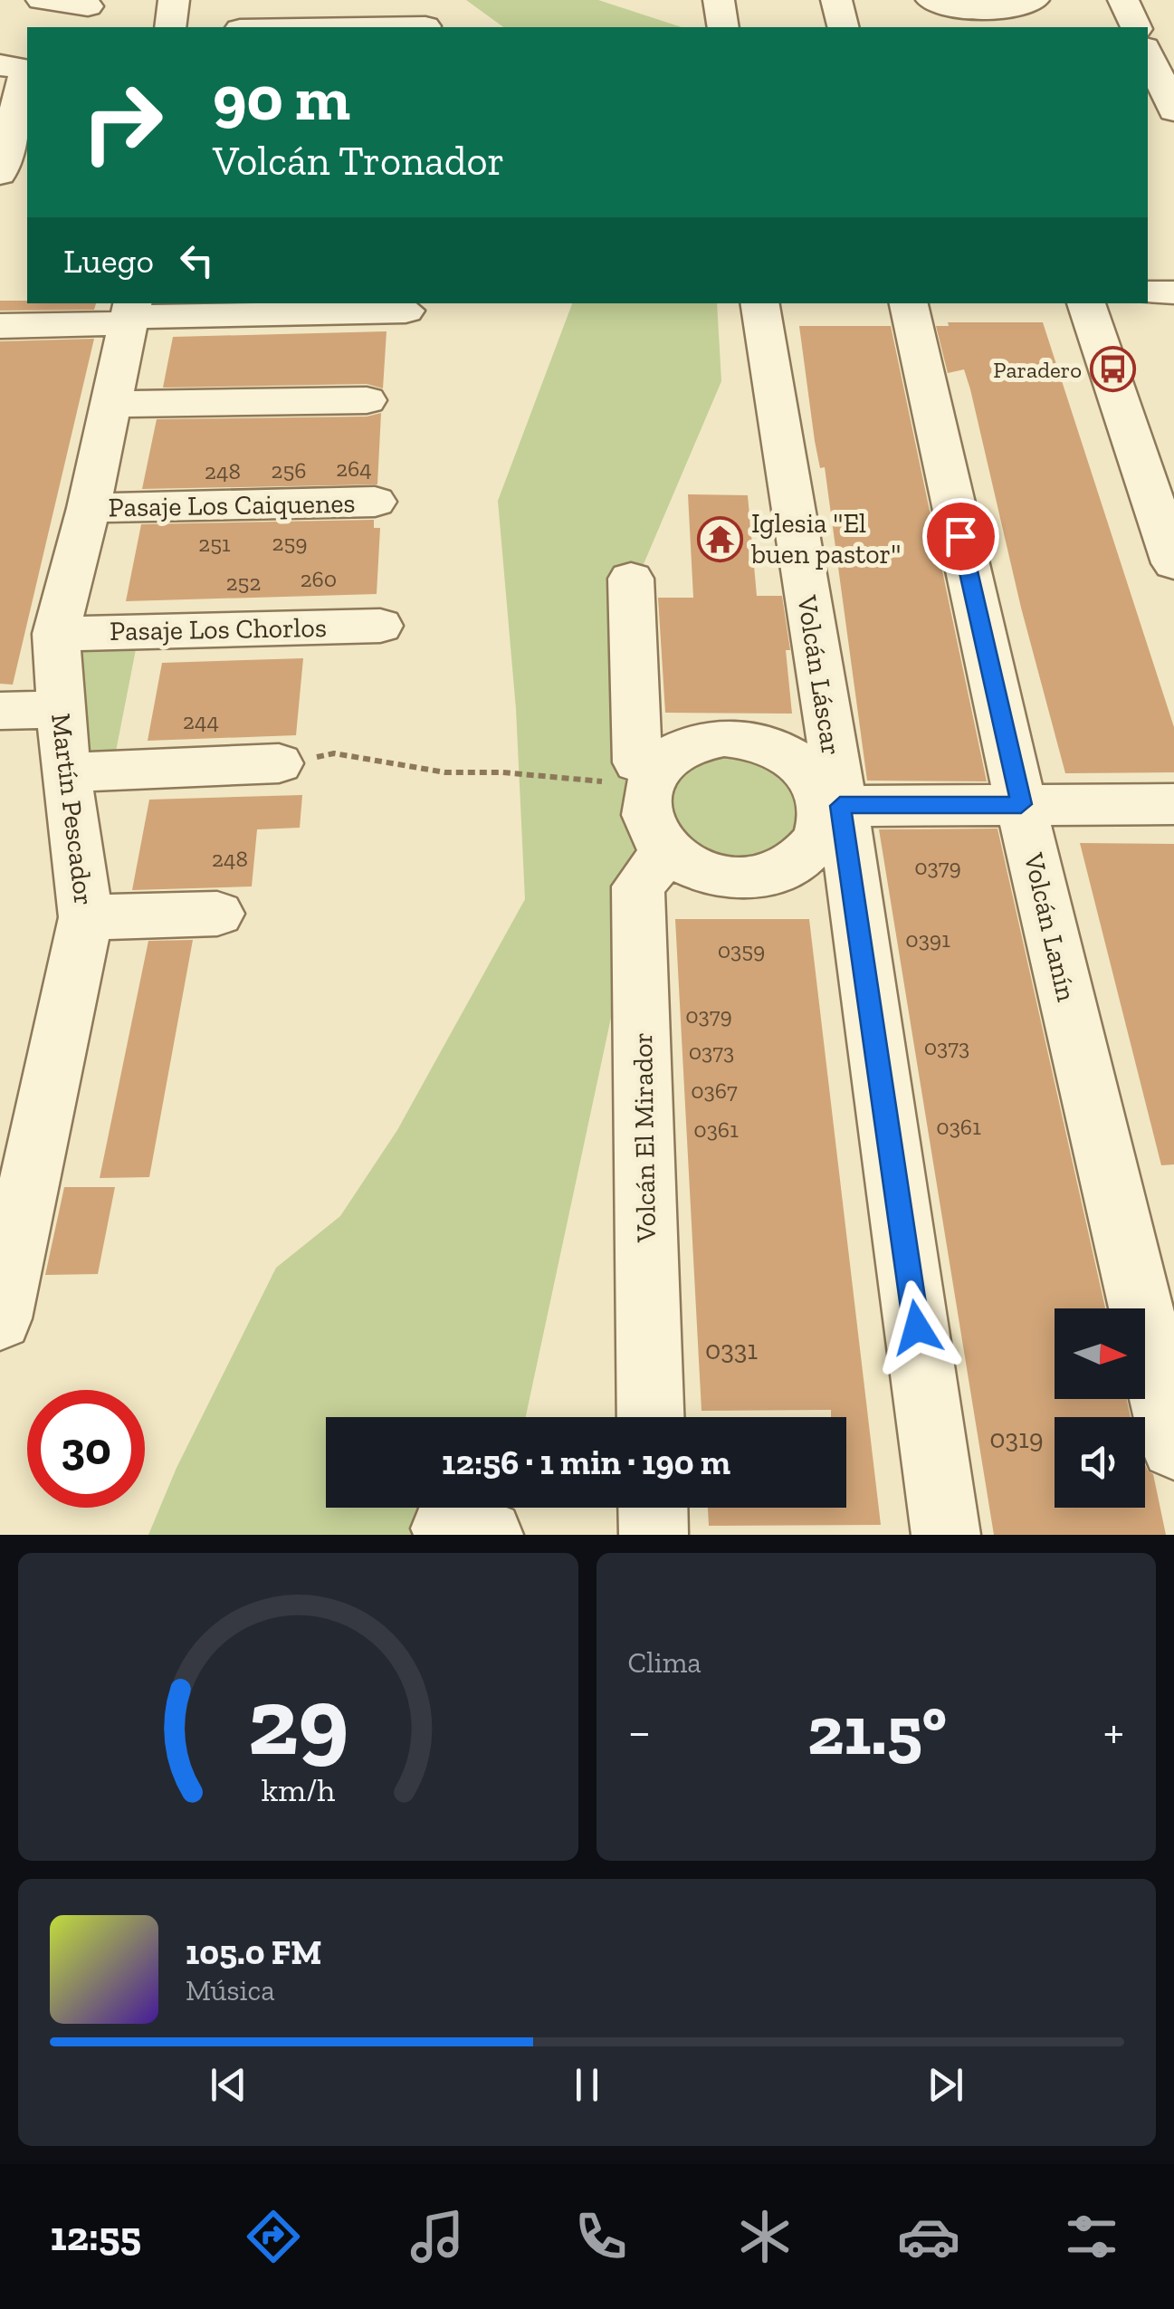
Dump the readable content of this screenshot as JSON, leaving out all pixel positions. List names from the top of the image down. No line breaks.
{"streets":{"street":["Pasaje Los Caiquenes","Pasaje Los Chorlos","Volcán Láscar","Martín Pescador","Volcán Lanín","Volcán El Mirador"]},"crossings":[["Pasaje Los Caiquenes","Martín Pescador"],["Pasaje Los Chorlos","Martín Pescador"],["Volcán Láscar","Volcán El Mirador"]],"places":{"bus stop":["Paradero"],"temple":["Iglesia \"El buen pastor\""]},"house_numbers":["264","256","248","259","251","260","252","244","248","0379","0391","0359","0379","0373","0373","0367","0361","0361","0331","0319"],"north":"right","page":{"turn":["90 m","Volcán Tronador"],"then":"Luego","limit":"30","trip":"12:56 · 1 min · 190 m","tile":"Clima","heat":["−","21.5°","+"],"song":["105.0 FM","Música"],"tabs":"12:55","gauge":["29","km/h"]}}
